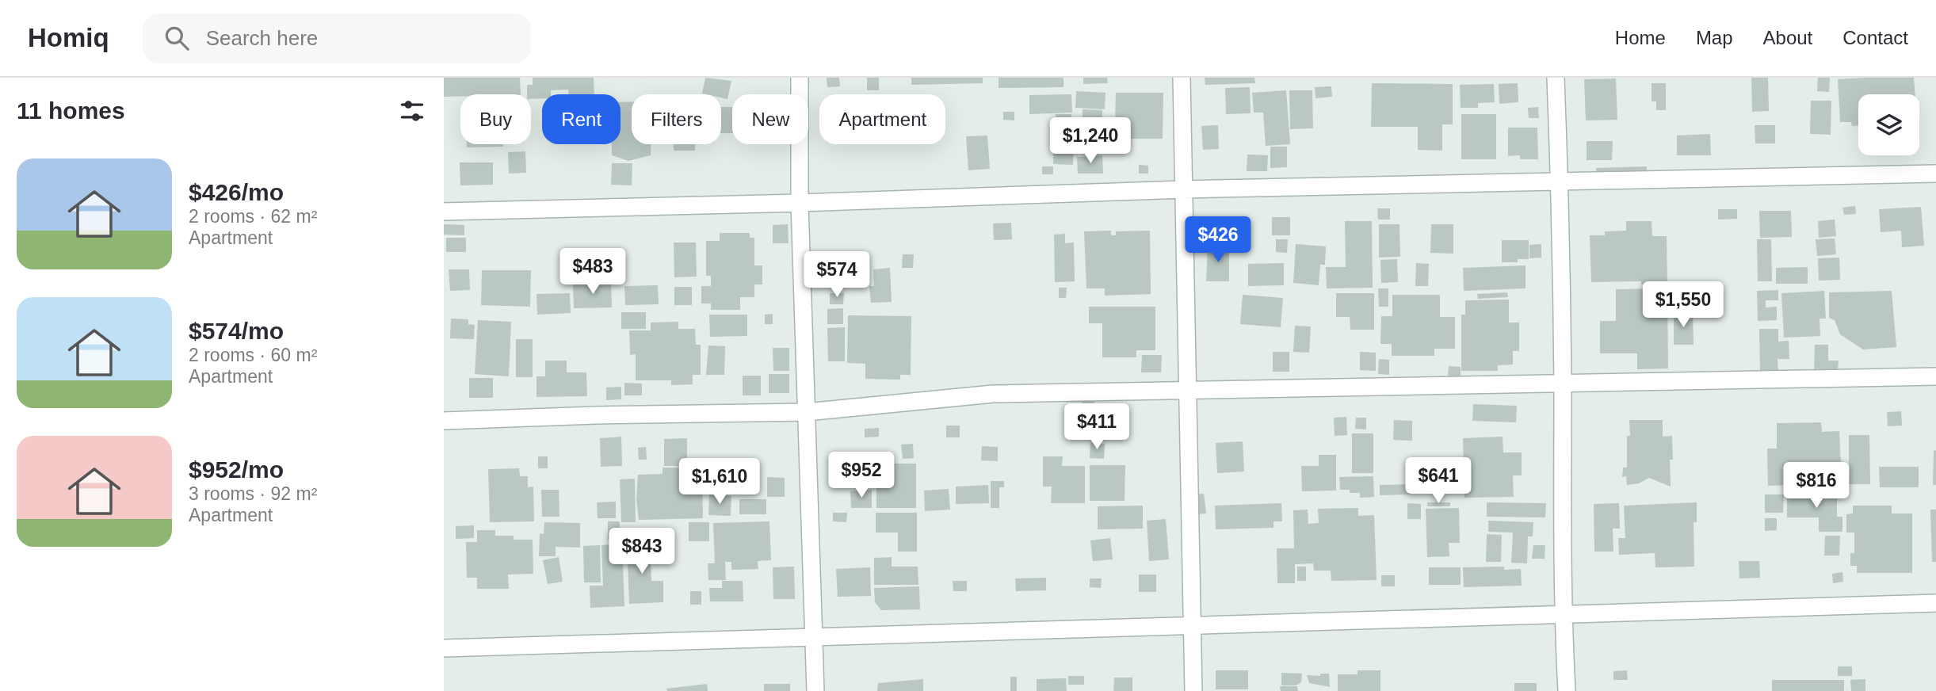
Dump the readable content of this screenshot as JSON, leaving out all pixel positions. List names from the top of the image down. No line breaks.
{"page":{"header":"Homiq","search":"Search here","nav":["Home","Map","About","Contact"],"heading":"11 homes","chip":["Buy","Rent","Filters","New","Apartment"],"price":["$1,240","$426","$483","$574","$1,550","$411","$952","$641","$1,610","$816","$843"],"list":[{"name":"$426/mo","note":"2 rooms · 62 m² · Apartment"},{"name":"$574/mo","note":"2 rooms · 60 m² · Apartment"},{"name":"$952/mo","note":"3 rooms · 92 m² · Apartment"}]}}
